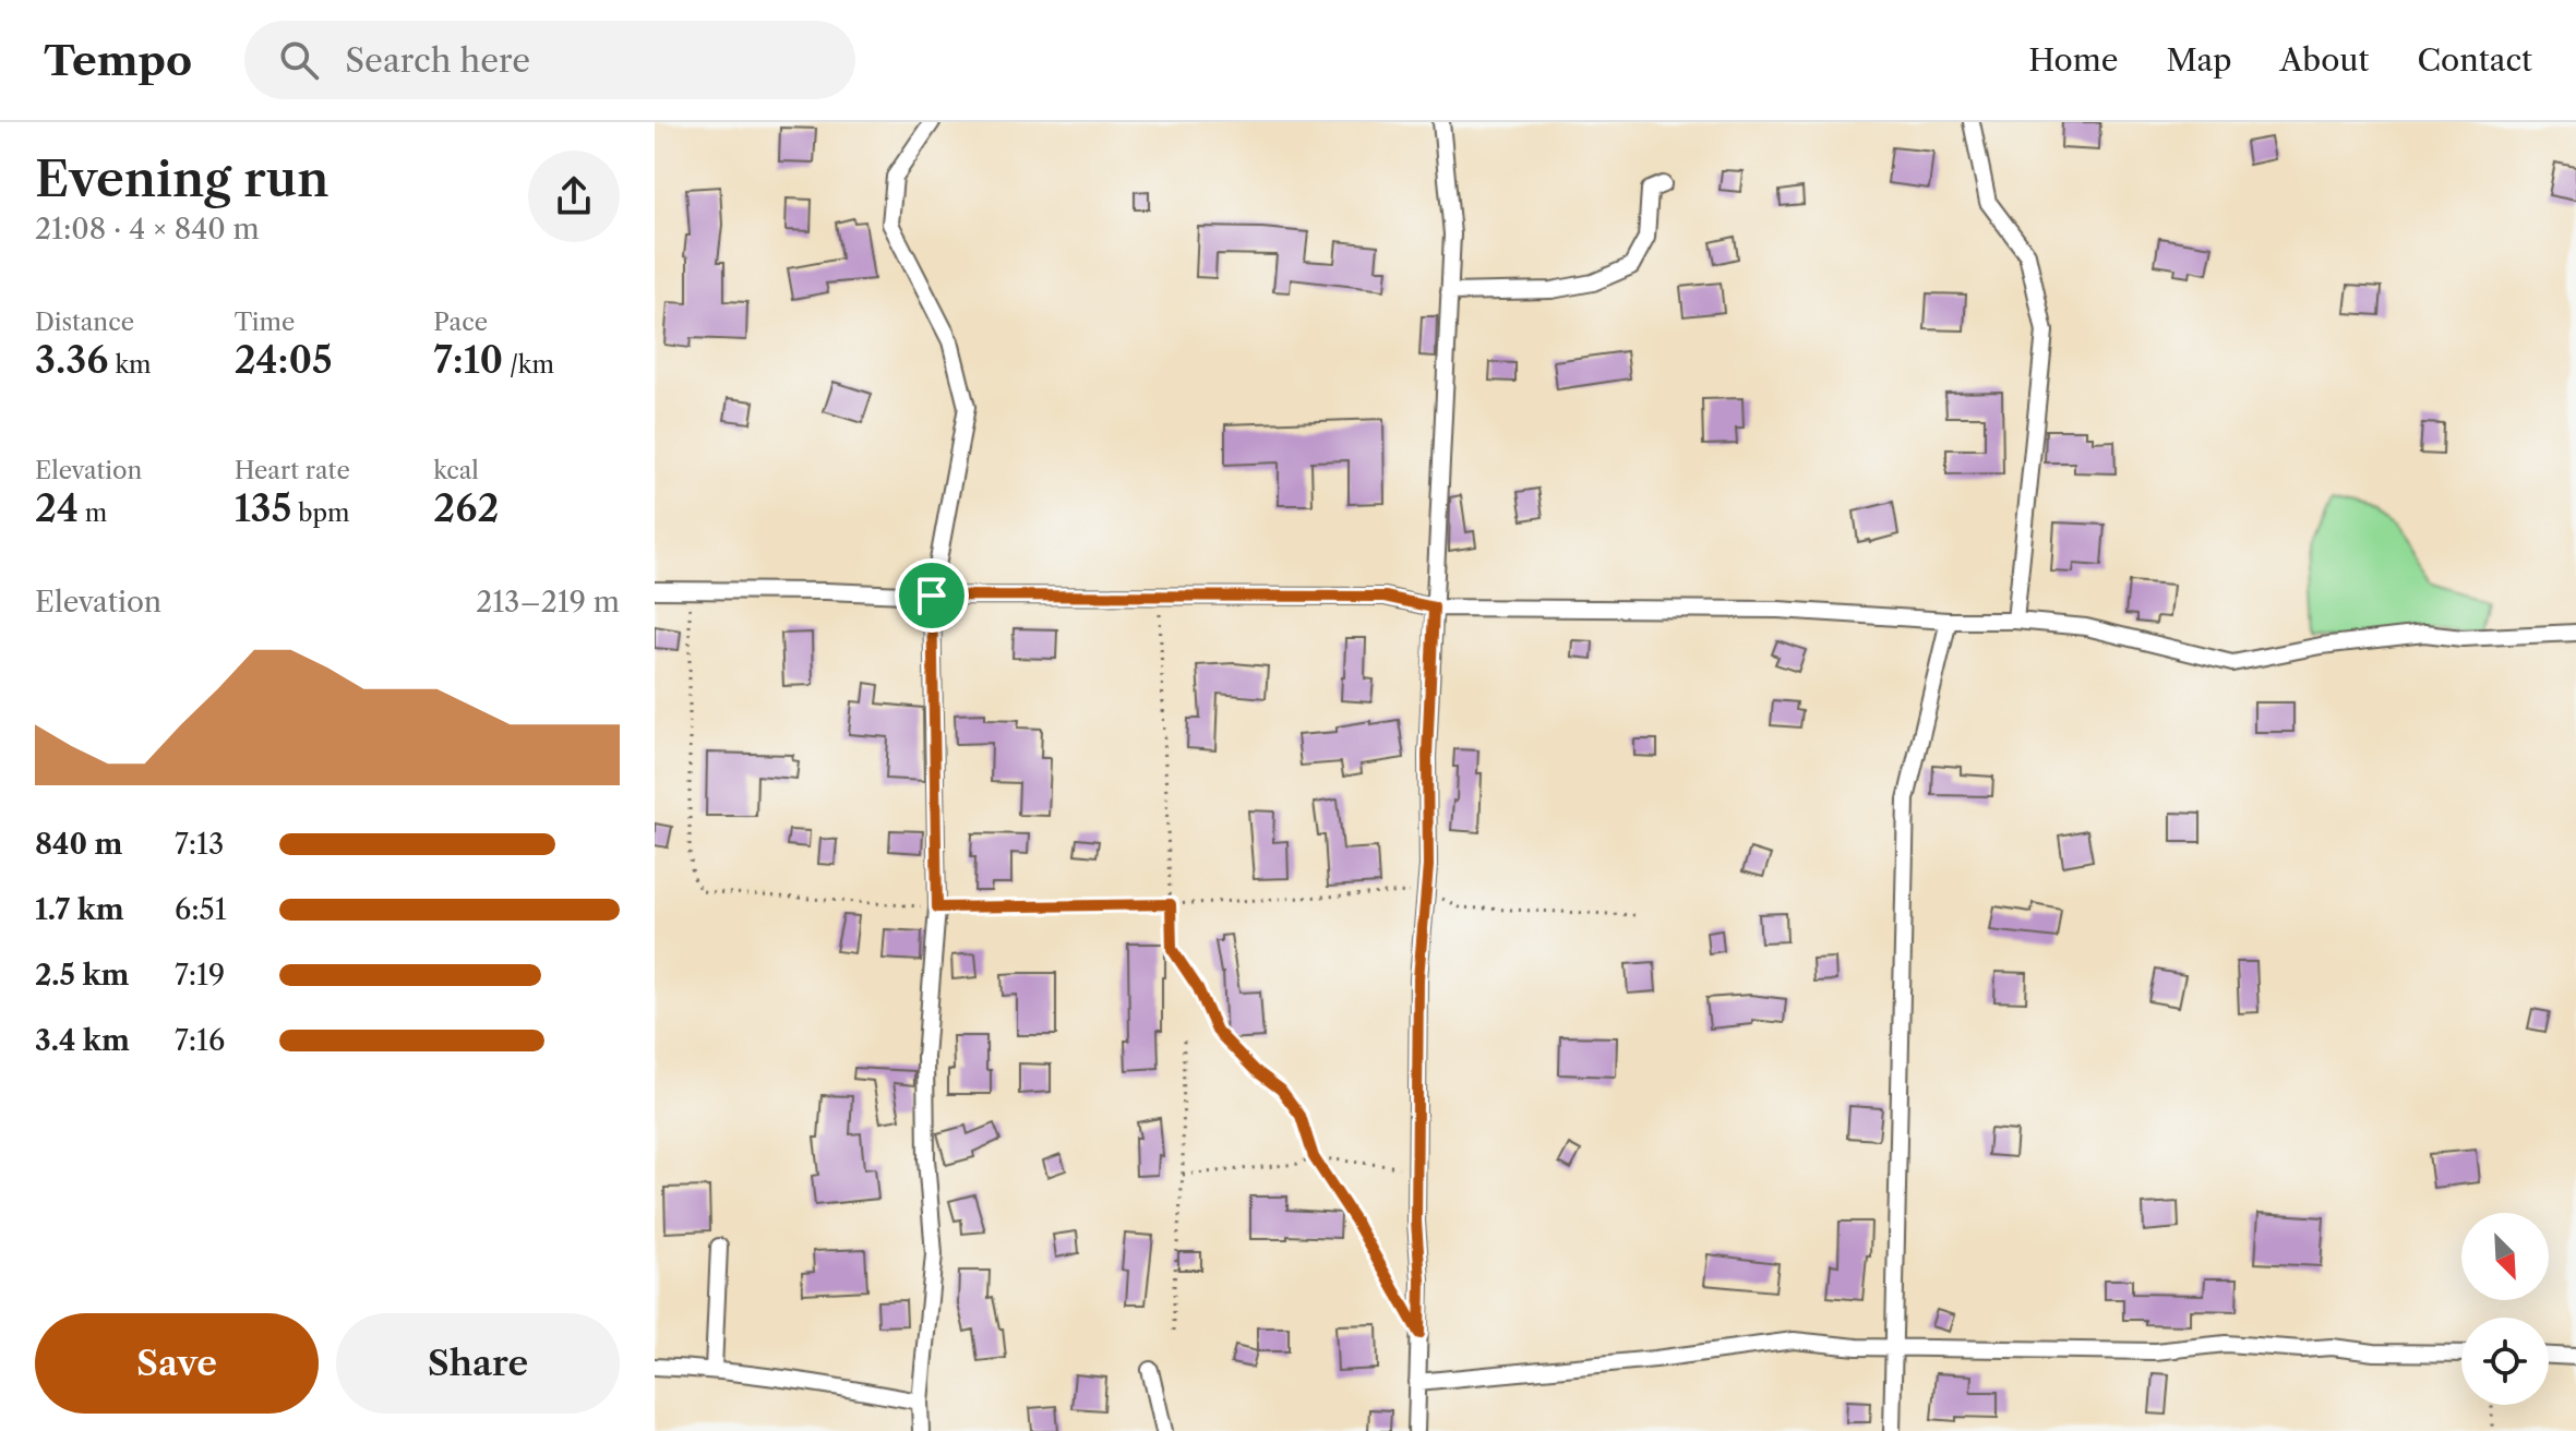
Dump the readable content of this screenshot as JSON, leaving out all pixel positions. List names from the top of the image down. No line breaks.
{"north":"bottom right","page":{"header":"Tempo","search":"Search here","nav":["Home","Map","About","Contact"],"heading":["Evening run","21:08 · 4 × 840 m"],"stats":[["Distance","3.36 km"],["Time","24:05"],["Pace","7:10 /km"],["Elevation","24 m"],["Heart rate","135 bpm"],["kcal","262"]],"chart":["Elevation","213–219 m"],"list":[{"name":"840 m","note":"7:13"},{"name":"1.7 km","note":"6:51"},{"name":"2.5 km","note":"7:19"},{"name":"3.4 km","note":"7:16"}],"buttons":["Save","Share"]}}
